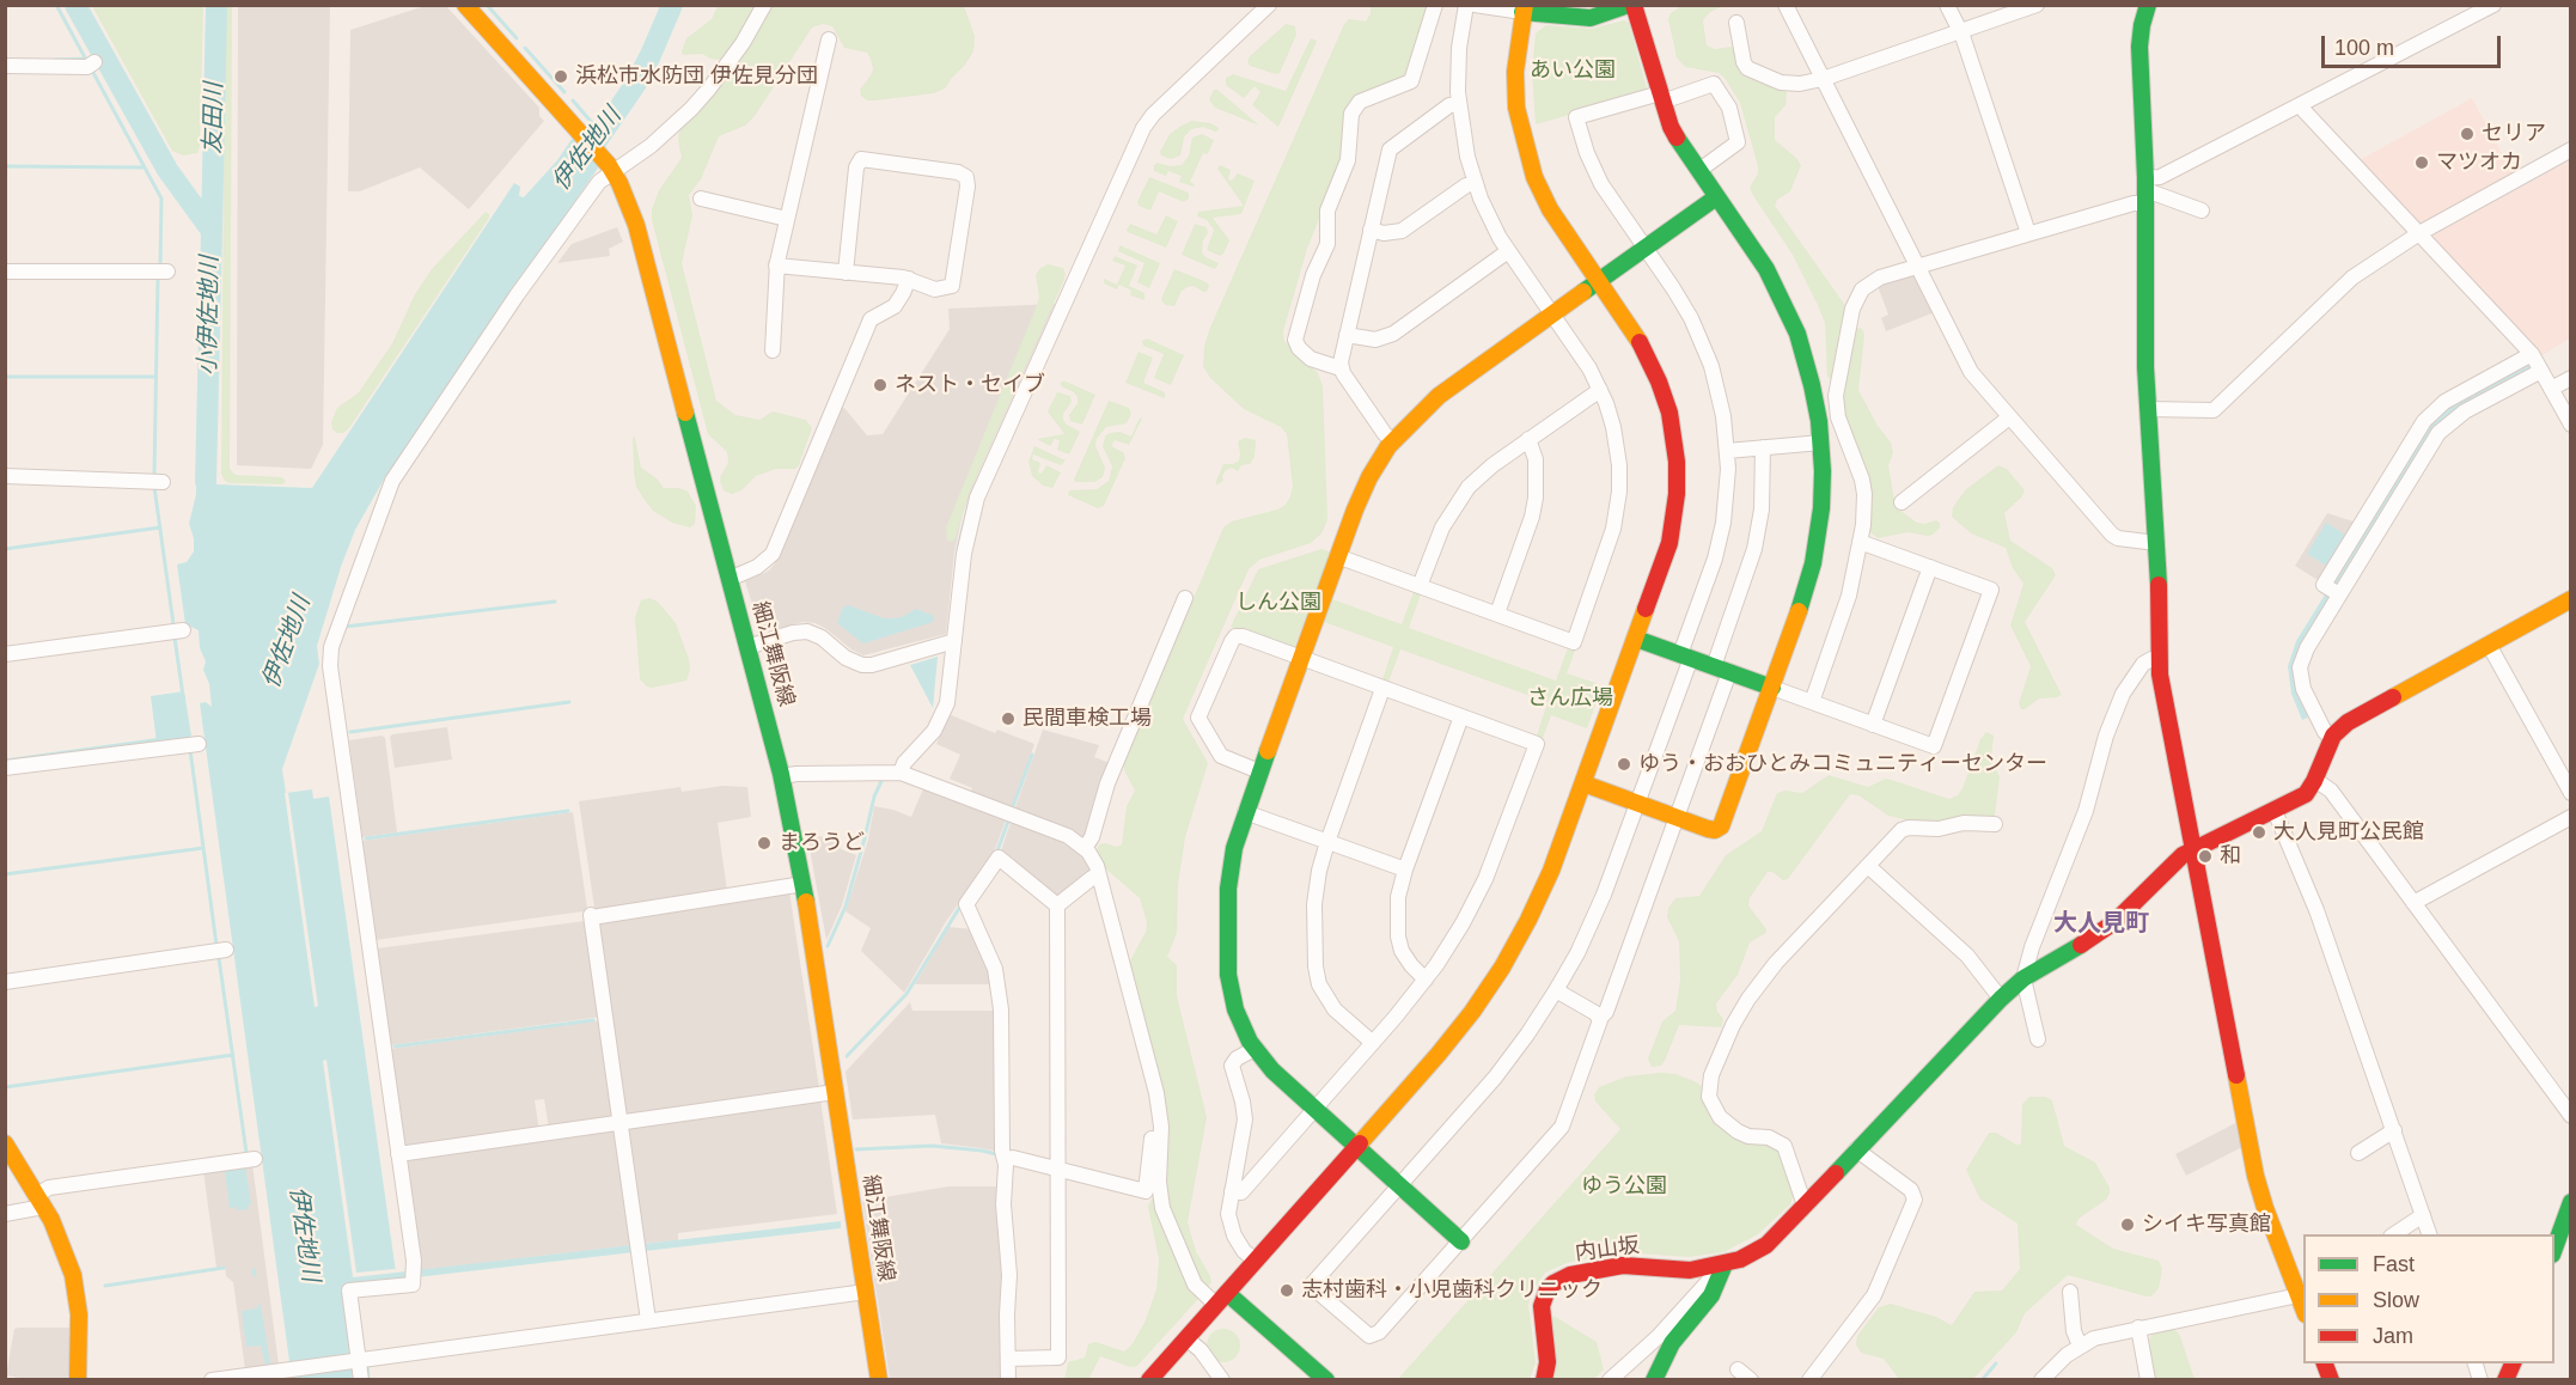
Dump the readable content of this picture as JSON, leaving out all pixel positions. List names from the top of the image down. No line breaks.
{"streets":{"street":["細江舞阪線","内山坂"]},"districts":["大人見町"],"water":["友田川","伊佐地川","小伊佐地川"],"parks":["あい公園","しん公園","さん広場","ゆう公園"],"places":["浜松市水防団 伊佐見分団","セリア","マツオカ","ネスト・セイブ","民間車検工場","ゆう・おおひとみコミュニティーセンター","大人見町公民館","まろうど","和","シイキ写真館","志村歯科・小児歯科クリニック"],"legend":["Fast","Slow","Jam"],"scale_bar":"100 m"}
